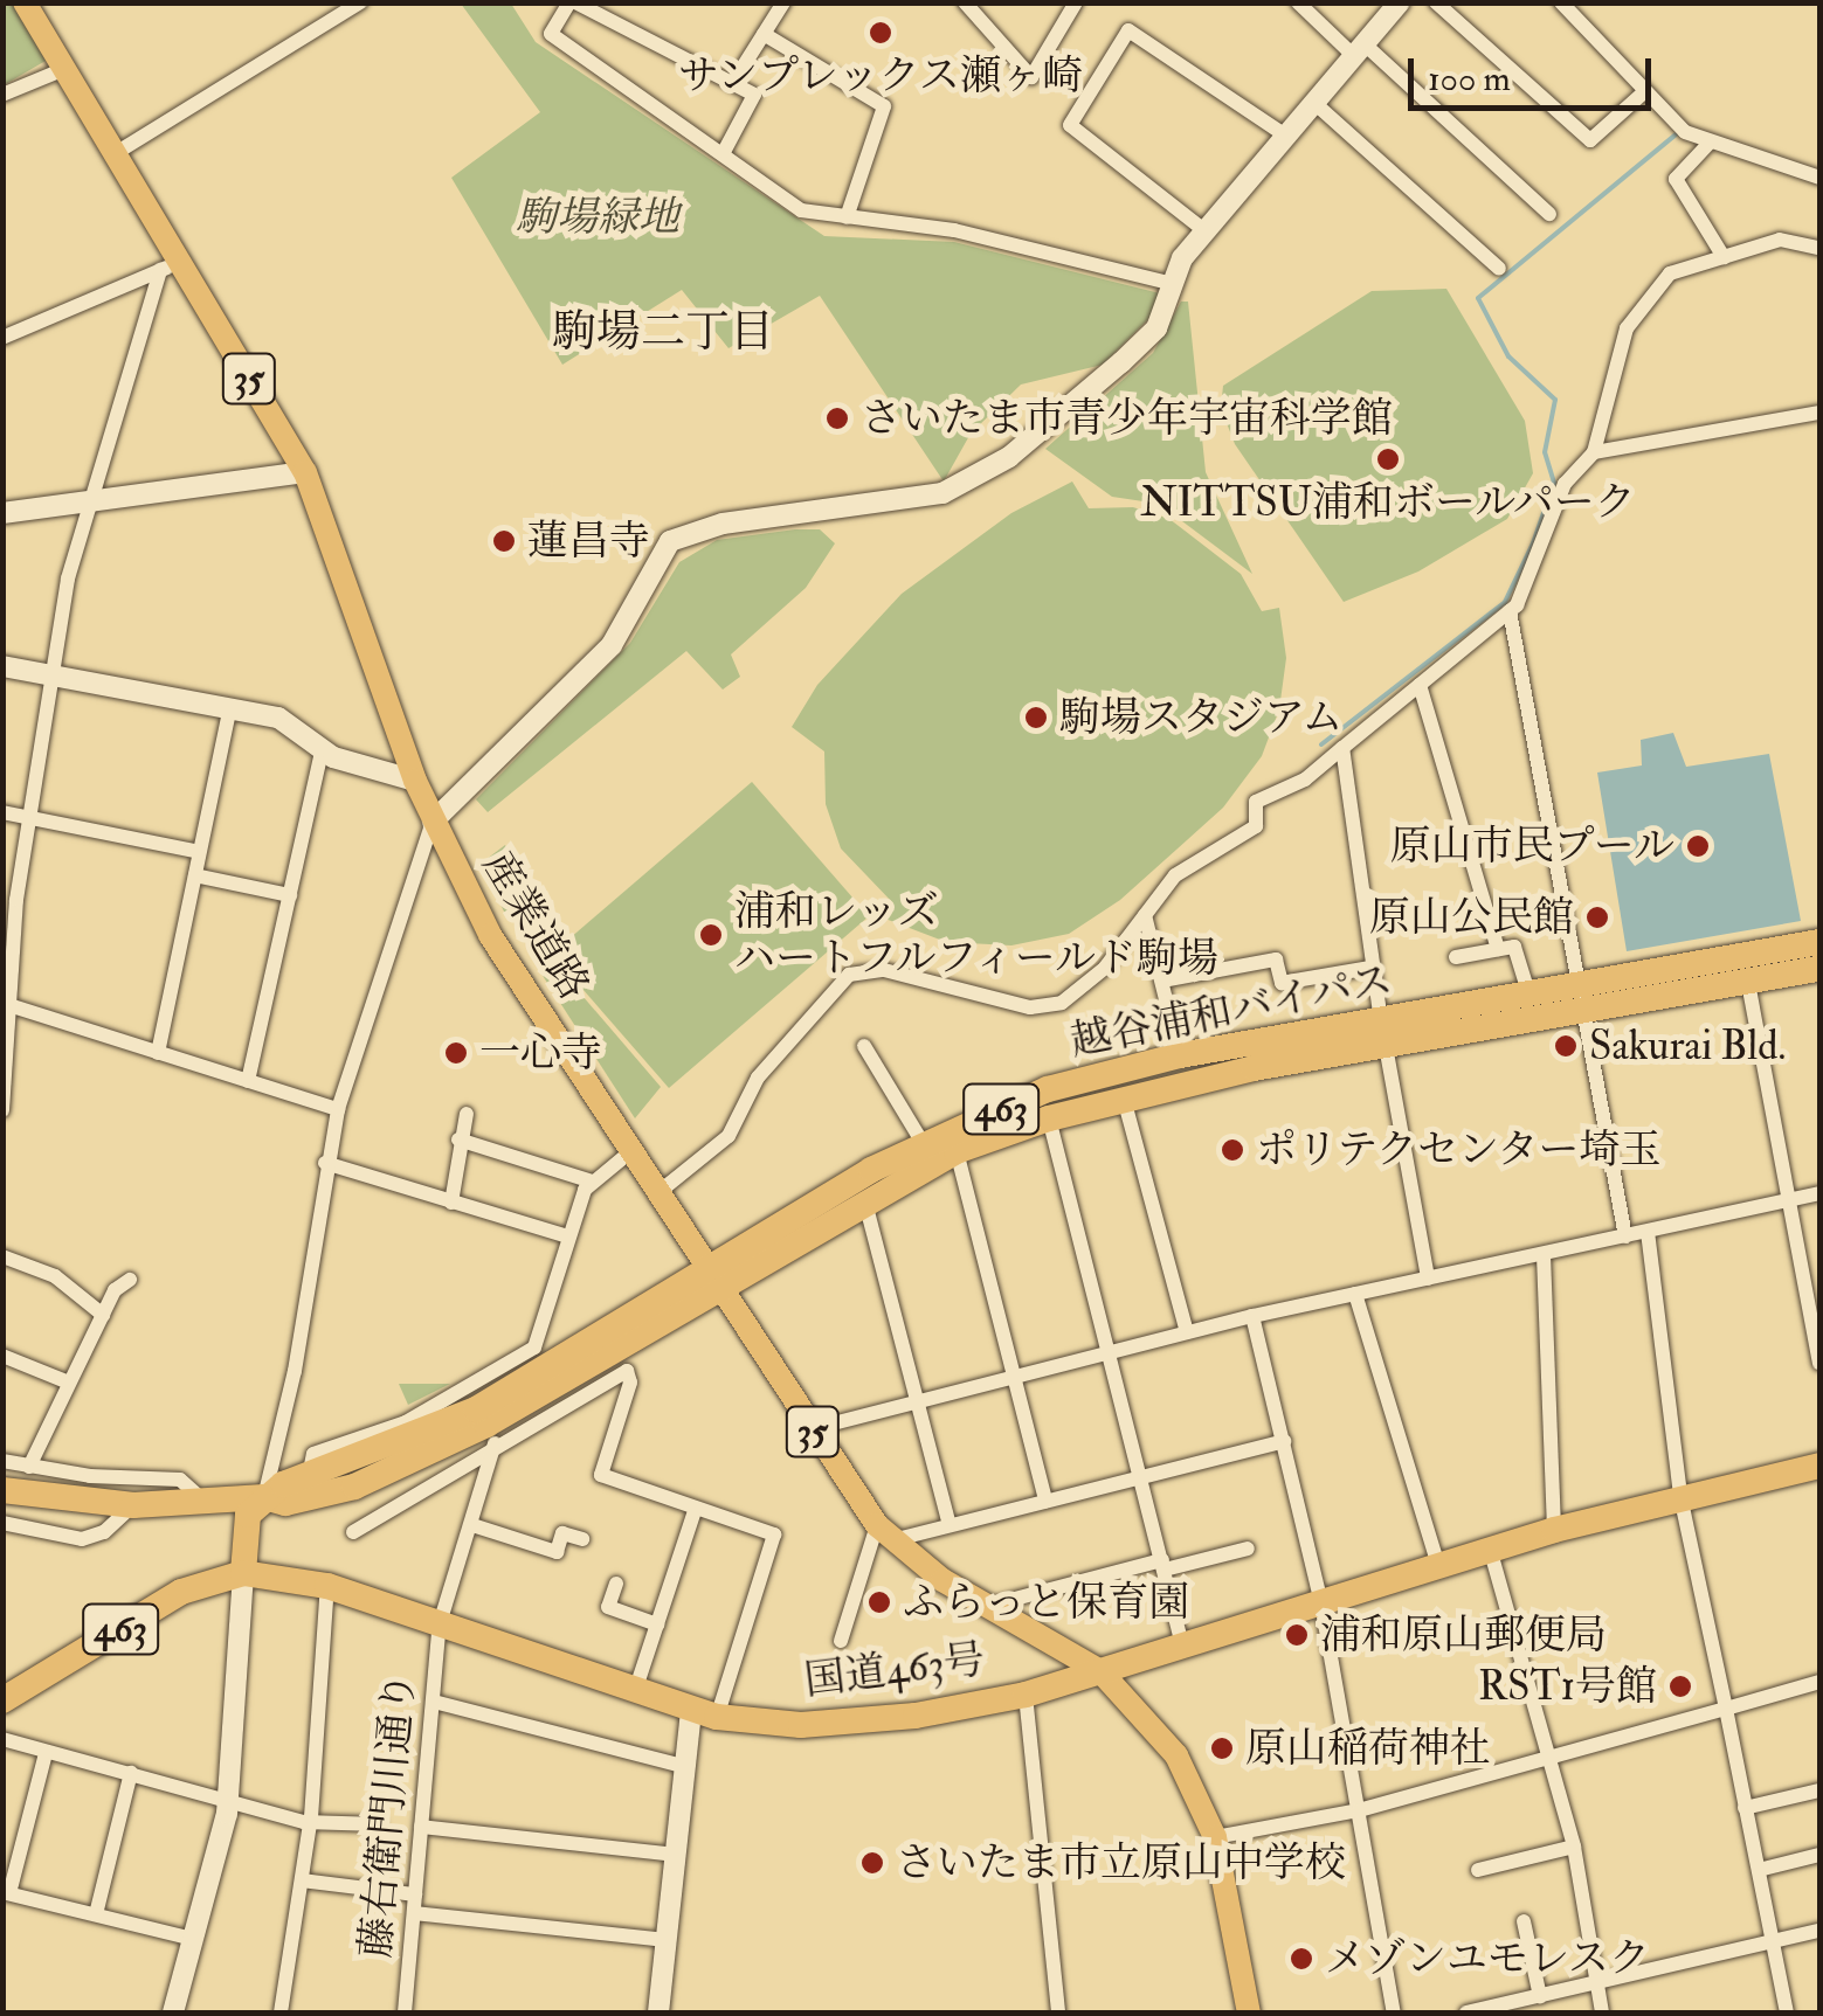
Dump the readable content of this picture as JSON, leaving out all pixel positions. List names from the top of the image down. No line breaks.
{"streets":{"highway":["越谷浦和バイパス","463","国道463号"],"main road":["35","産業道路"],"street":["藤右衛門川通り"]},"crossings":[["産業道路","越谷浦和バイパス"],["産業道路","国道463号"],["越谷浦和バイパス","藤右衛門川通り"],["国道463号","藤右衛門川通り"]],"districts":["駒場二丁目"],"parks":["駒場緑地"],"places":["サンプレックス瀬ヶ崎","さいたま市青少年宇宙科学館","NITTSU浦和ボールパーク","蓮昌寺","駒場スタジアム","原山市民プール","原山公民館","浦和レッズ ハートフルフィールド駒場","Sakurai Bld.","一心寺","ポリテクセンター埼玉","ふらっと保育園","浦和原山郵便局","RST1号館","原山稲荷神社","さいたま市立原山中学校","メゾンユモレスク"],"scale_bar":"100 m"}
